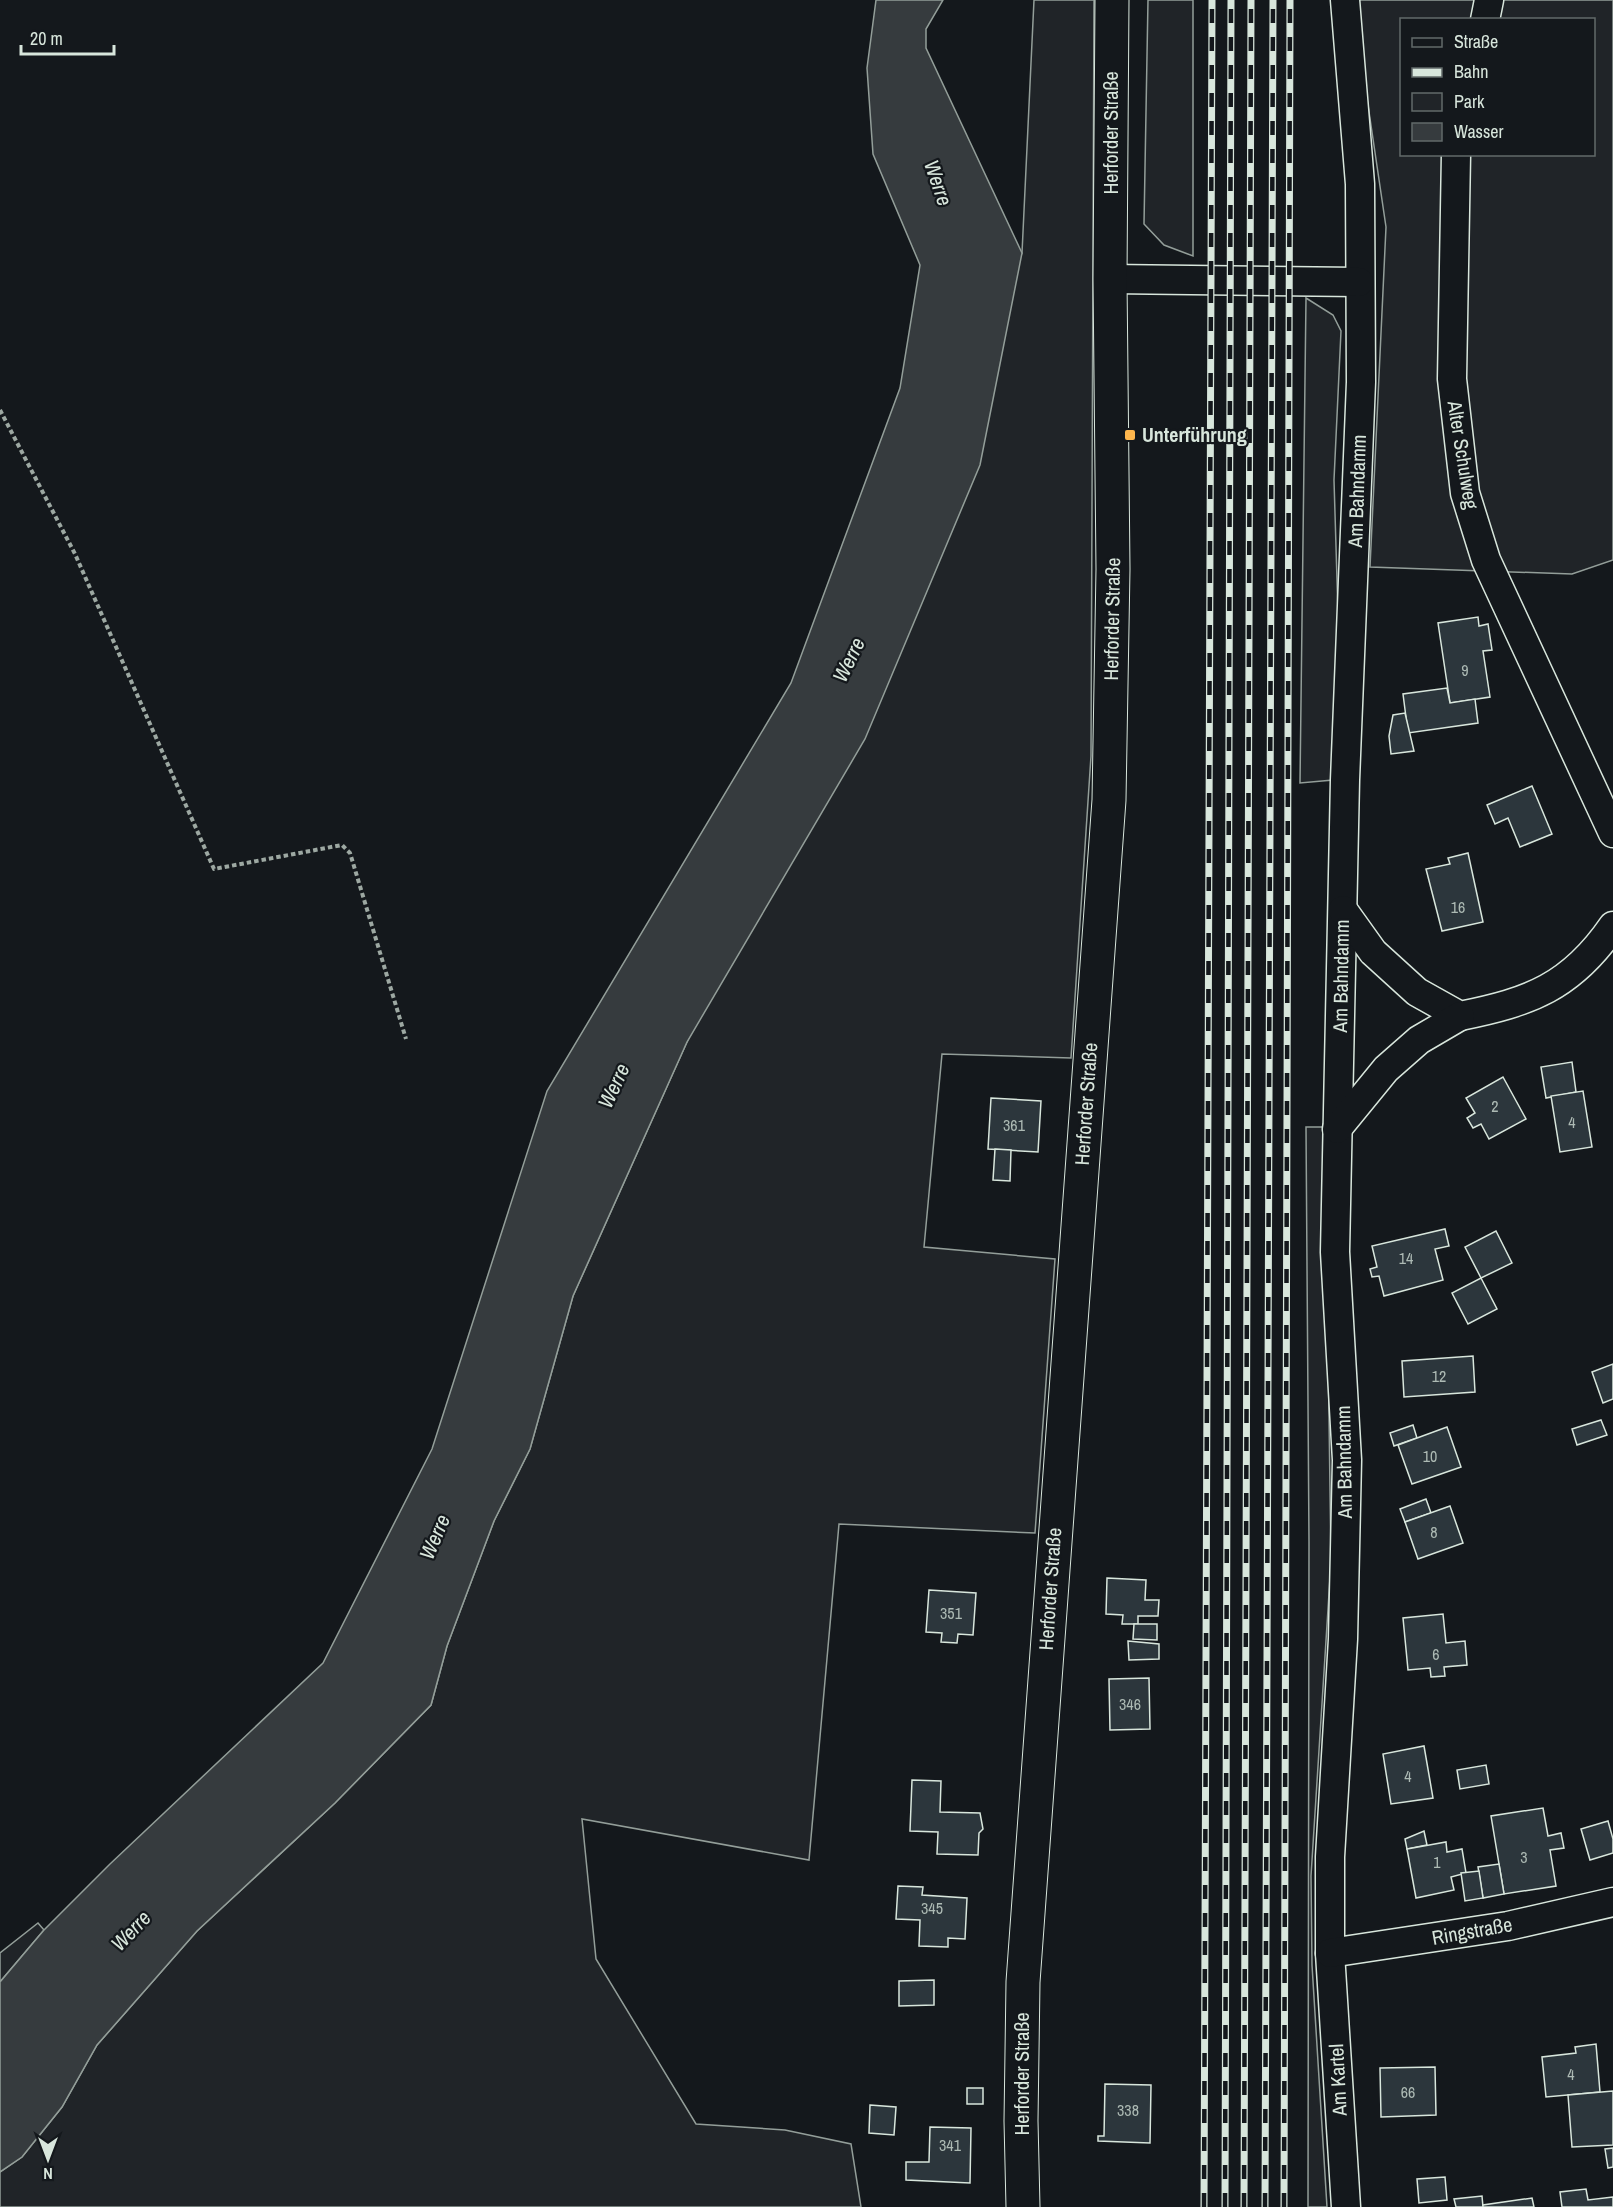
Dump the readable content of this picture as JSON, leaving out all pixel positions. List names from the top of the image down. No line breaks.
{"streets":{"main road":["Herforder Straße"],"street":["Alter Schulweg","Am Bahndamm","Ringstraße","Am Kartel"]},"crossings":[["Am Bahndamm","Ringstraße"],["Am Bahndamm","Am Kartel"],["Ringstraße","Am Kartel"]],"water":["Werre"],"places":{"transit":["Unterführung"]},"house_numbers":["9","16","2","4","361","14","12","10","8","351","6","346","4","3","1","345","4","66","338","341"],"legend":["Straße","Bahn","Park","Wasser"],"scale_bar":"20 m","north":"bottom"}
